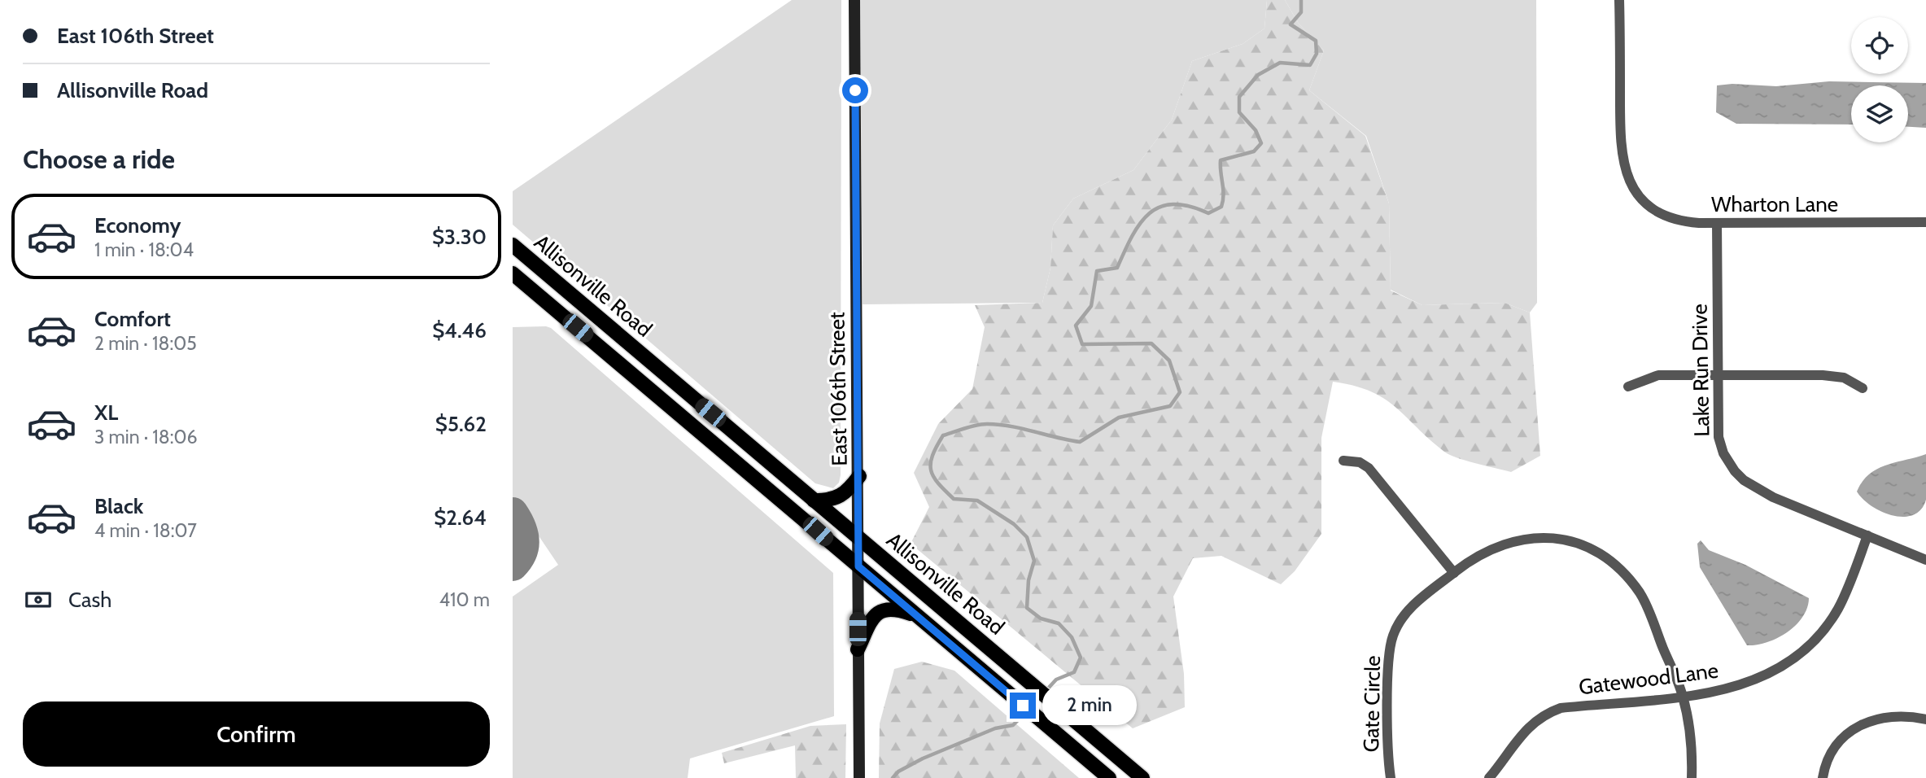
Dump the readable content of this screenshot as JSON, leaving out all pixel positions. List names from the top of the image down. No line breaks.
{"streets":{"main road":["Allisonville Road"],"street":["Wharton Lane","Lake Run Drive","East 106th Street","Gatewood Lane","Gate Circle"]},"crossings":[["Wharton Lane","Lake Run Drive"],["Allisonville Road","East 106th Street"],["Lake Run Drive","Gatewood Lane"],["Gatewood Lane","Gate Circle"]],"page":{"banner":["East 106th Street","Allisonville Road"],"heading":"Choose a ride","list":[{"name":"Economy","note":"1 min · 18:04","value":"$3.30"},{"name":"Comfort","note":"2 min · 18:05","value":"$4.46"},{"name":"XL","note":"3 min · 18:06","value":"$5.62"},{"name":"Black","note":"4 min · 18:07","value":"$2.64"}],"pay":["Cash","410 m"],"bubble":"2 min","buttons":"Confirm"}}
